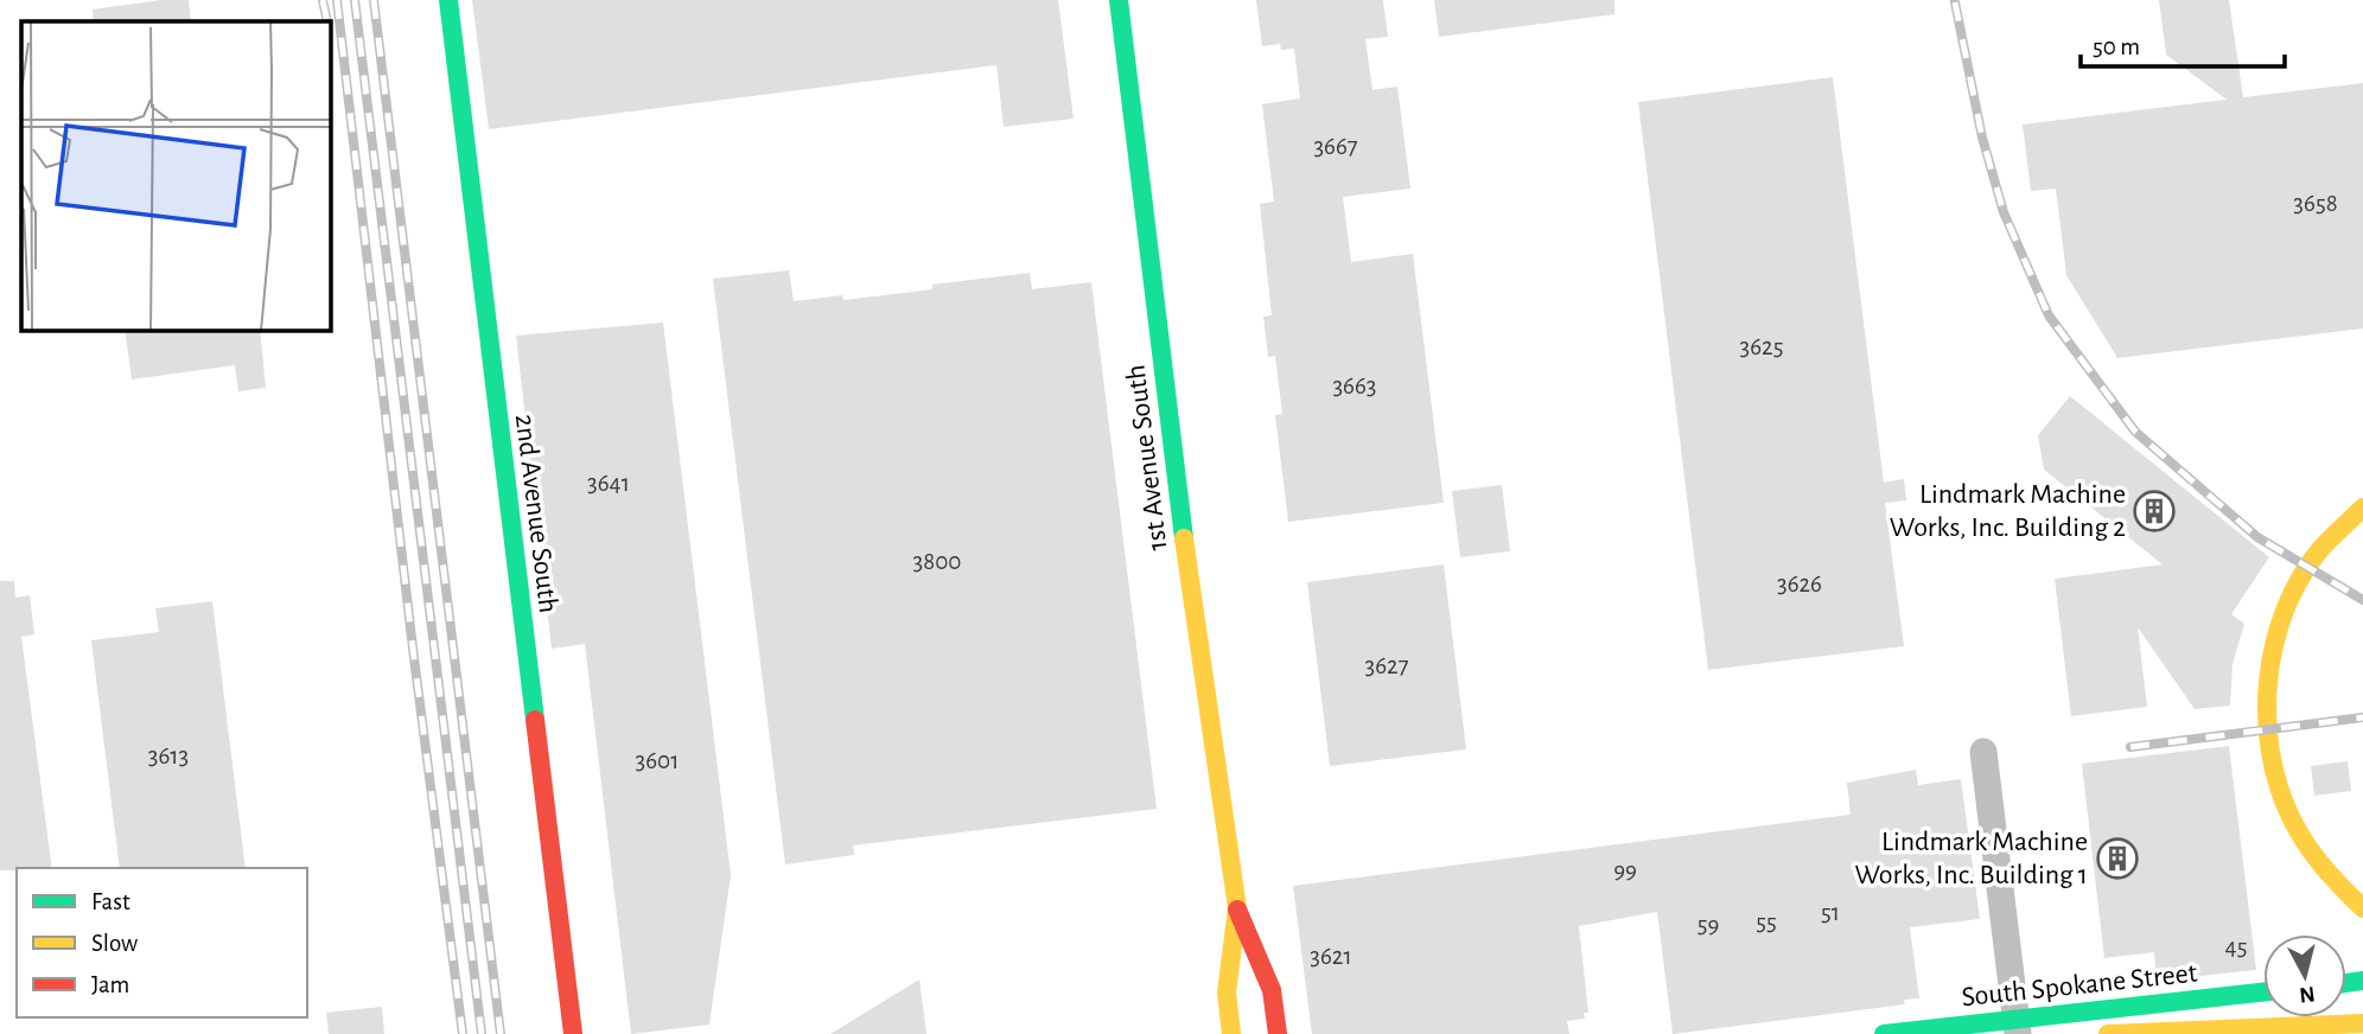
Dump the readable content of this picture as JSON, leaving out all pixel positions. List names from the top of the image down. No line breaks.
{"streets":{"main road":["1st Avenue South","2nd Avenue South","South Spokane Street"]},"places":{"building":["Lindmark Machine Works, Inc. Building 2","Lindmark Machine Works, Inc. Building 1"]},"house_numbers":["3667","3658","3625","3663","3641","3800","3626","3627","3613","3601","99","51","55","59","45","3621"],"legend":["Fast","Slow","Jam"],"scale_bar":"50 m","north":"bottom"}
